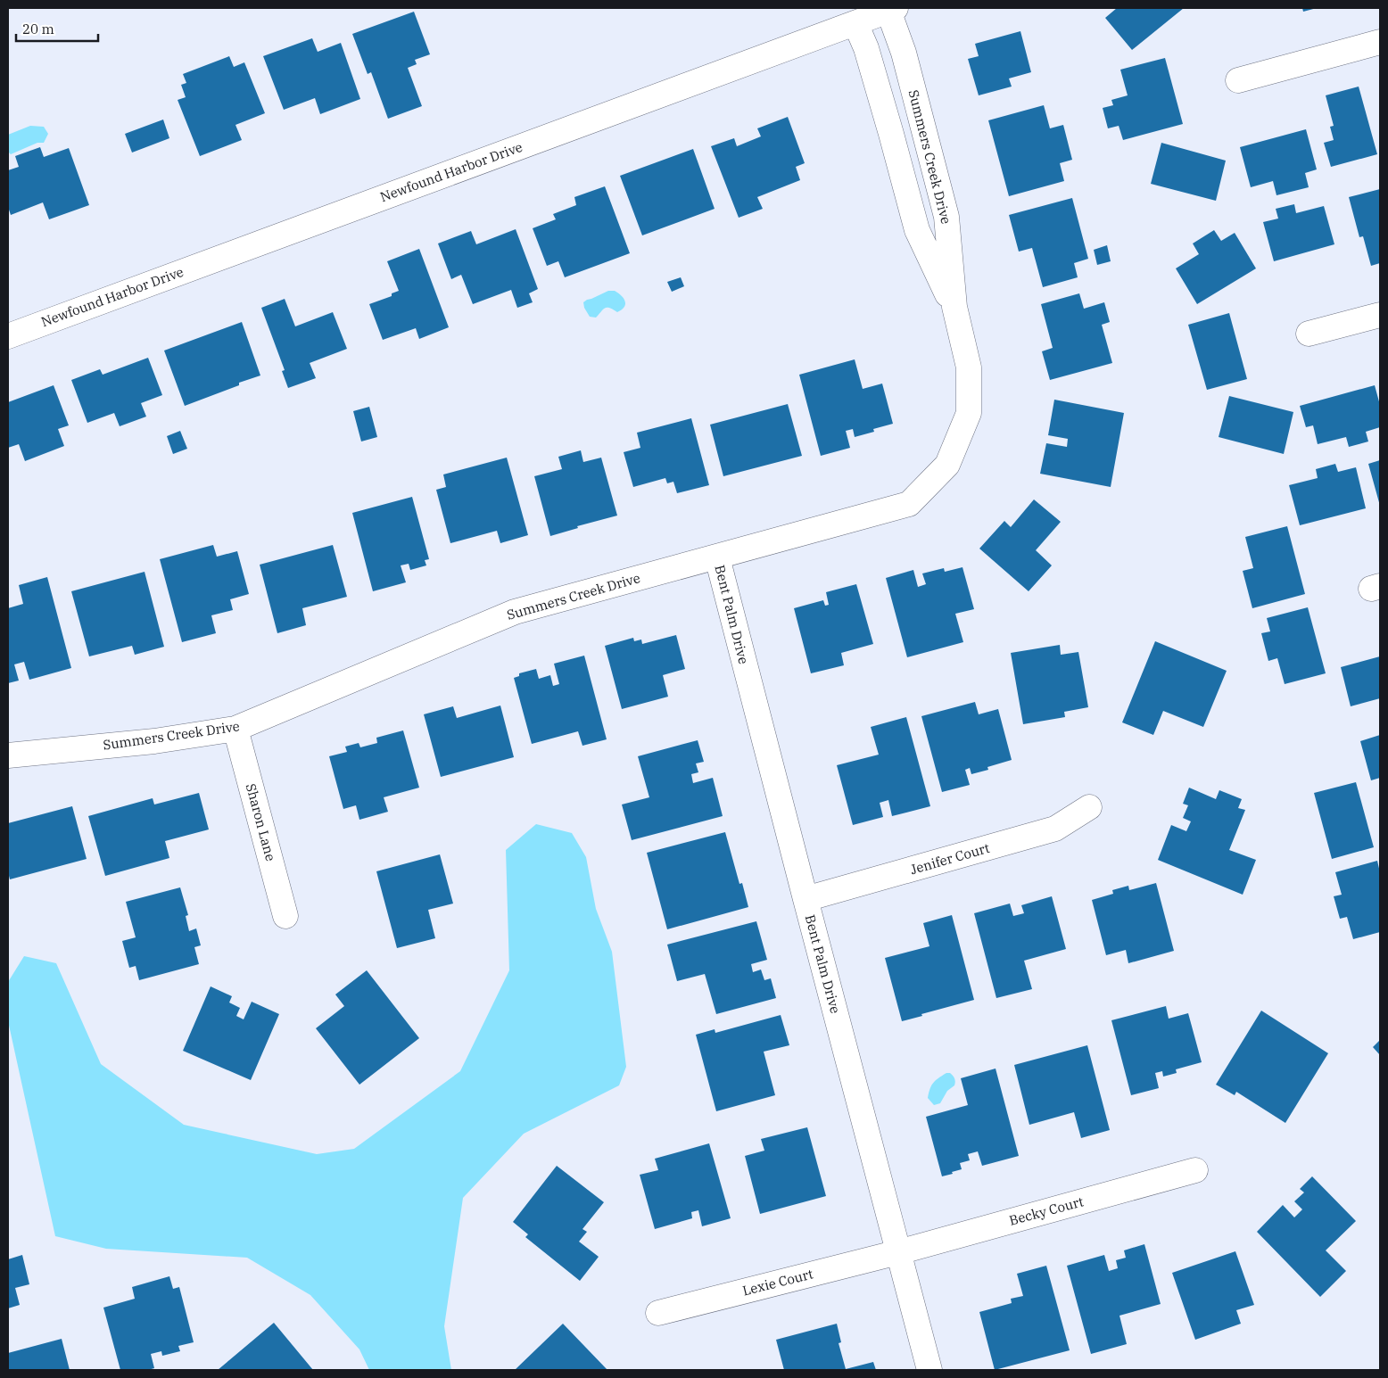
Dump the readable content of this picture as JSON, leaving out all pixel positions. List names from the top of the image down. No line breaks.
{"streets":{"street":["Summers Creek Drive","Newfound Harbor Drive","Bent Palm Drive","Sharon Lane","Jenifer Court","Becky Court","Lexie Court"]},"crossings":[["Summers Creek Drive","Newfound Harbor Drive"],["Summers Creek Drive","Bent Palm Drive"],["Summers Creek Drive","Sharon Lane"],["Bent Palm Drive","Jenifer Court"],["Bent Palm Drive","Becky Court"],["Bent Palm Drive","Lexie Court"],["Becky Court","Lexie Court"]],"scale_bar":"20 m"}
